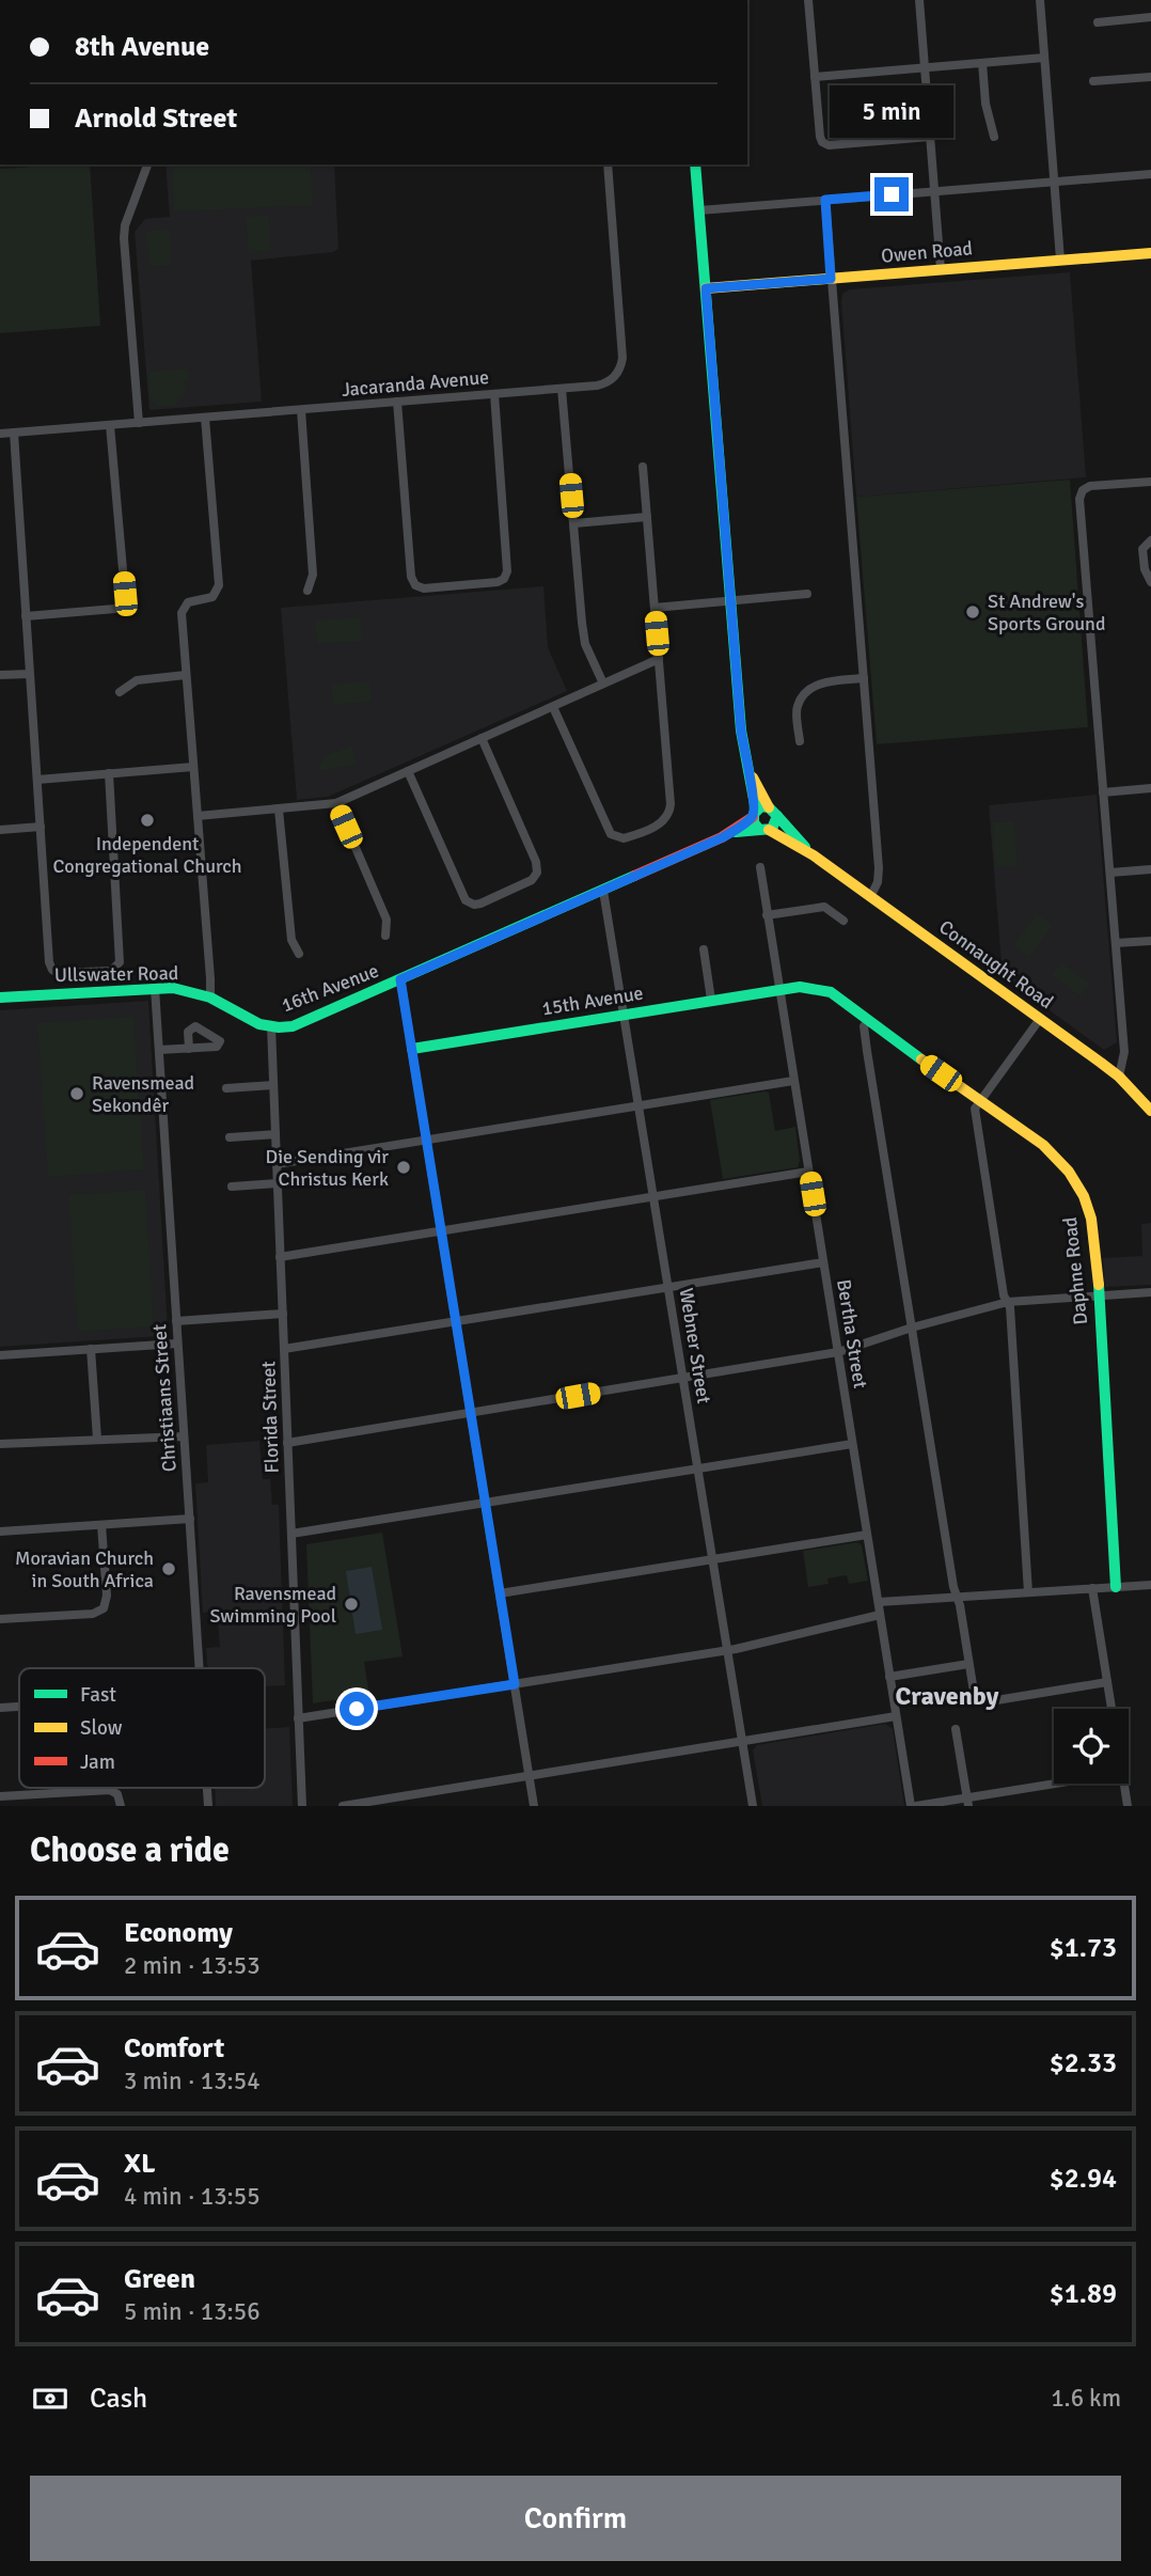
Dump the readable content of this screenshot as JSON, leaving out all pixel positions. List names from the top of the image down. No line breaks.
{"streets":{"street":["Owen Road","Jacaranda Avenue","Connaught Road","Ullswater Road","16th Avenue","15th Avenue","Daphne Road","Bertha Street","Webner Street","Christiaans Street","Florida Street"]},"crossings":[["Owen Road","Connaught Road"],["Connaught Road","16th Avenue"],["Ullswater Road","16th Avenue"],["Ullswater Road","Christiaans Street"],["Ullswater Road","Florida Street"],["16th Avenue","Webner Street"],["16th Avenue","Florida Street"],["15th Avenue","Daphne Road"],["15th Avenue","Bertha Street"],["15th Avenue","Webner Street"],["Daphne Road","Bertha Street"]],"districts":["Cravenby"],"places":["St Andrew's Sports Ground","Independent Congregational Church","Ravensmead Sekondêr","Die Sending vir Christus Kerk","Moravian Church in South Africa","Ravensmead Swimming Pool"],"legend":["Fast","Slow","Jam"],"page":{"banner":["8th Avenue","Arnold Street"],"bubble":"5 min","heading":"Choose a ride","list":[{"name":"Economy","note":"2 min · 13:53","value":"$1.73"},{"name":"Comfort","note":"3 min · 13:54","value":"$2.33"},{"name":"XL","note":"4 min · 13:55","value":"$2.94"},{"name":"Green","note":"5 min · 13:56","value":"$1.89"}],"pay":["Cash","1.6 km"],"buttons":"Confirm"}}
